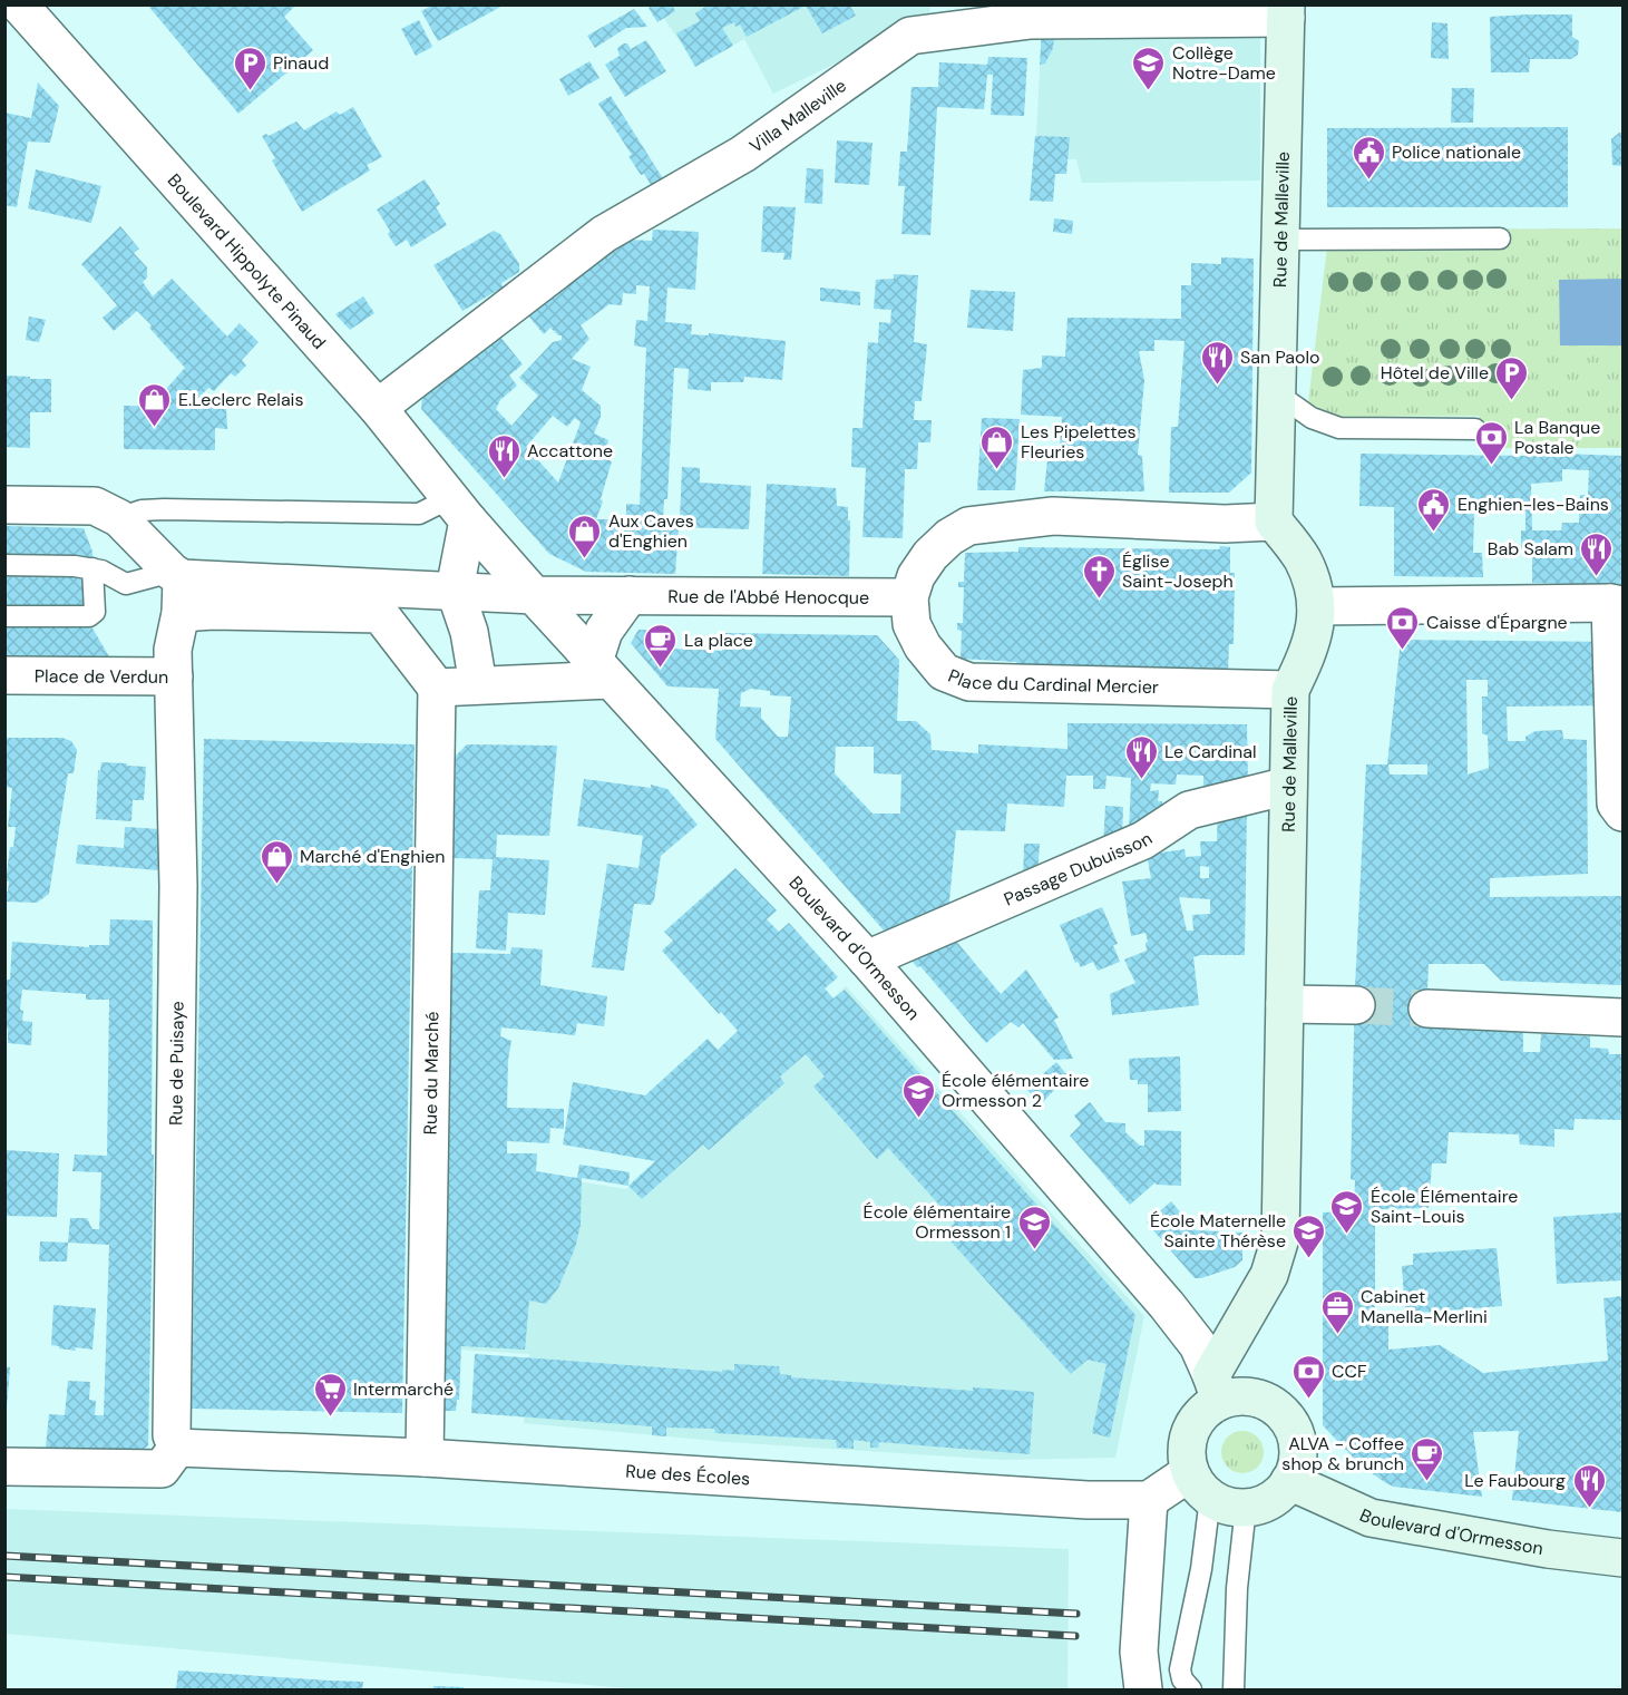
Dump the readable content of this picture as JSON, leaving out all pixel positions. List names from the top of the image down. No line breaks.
{"streets":{"main road":["Rue de Malleville","Boulevard d'Ormesson"],"street":["Villa Malleville","Boulevard Hippolyte Pinaud","Rue de l'Abbé Henocque","Place de Verdun","Place du Cardinal Mercier","Passage Dubuisson","Rue de Puisaye","Rue du Marché","Rue des Écoles"]},"crossings":[["Villa Malleville","Rue de Malleville"],["Villa Malleville","Boulevard Hippolyte Pinaud"],["Rue de Malleville","Place du Cardinal Mercier"],["Rue de Malleville","Passage Dubuisson"],["Rue de Malleville","Boulevard d'Ormesson"],["Boulevard Hippolyte Pinaud","Rue de l'Abbé Henocque"],["Boulevard Hippolyte Pinaud","Boulevard d'Ormesson"],["Rue de l'Abbé Henocque","Place du Cardinal Mercier"],["Rue de l'Abbé Henocque","Boulevard d'Ormesson"],["Place de Verdun","Rue de Puisaye"],["Passage Dubuisson","Boulevard d'Ormesson"],["Rue de Puisaye","Rue des Écoles"],["Rue du Marché","Rue des Écoles"]],"places":{"parking":["Pinaud","Hôtel de Ville"],"school or university":["Collège Notre-Dame","École élémentaire Ormesson 2","École Élémentaire Saint-Louis","École élémentaire Ormesson 1","École Maternelle Sainte Thérèse"],"public building":["Police nationale","Enghien-les-Bains"],"restaurant":["San Paolo","Accattone","Bab Salam","Le Cardinal","Le Faubourg"],"shop":["E.Leclerc Relais","Les Pipelettes Fleuries","Aux Caves d'Enghien","Marché d'Enghien"],"bank":["La Banque Postale","Caisse d'Épargne","CCF"],"church":["Église Saint-Joseph"],"cafe":["La place","ALVA - Coffee shop & brunch"],"office":["Cabinet Manella-Merlini"],"supermarket":["Intermarché"]}}
